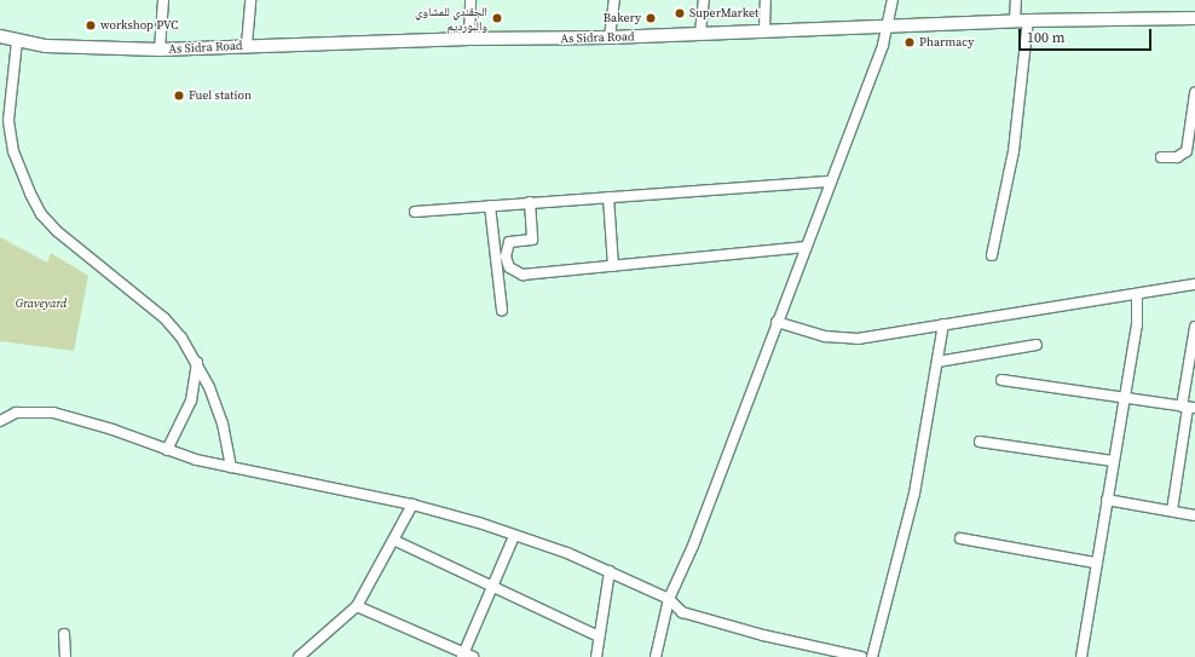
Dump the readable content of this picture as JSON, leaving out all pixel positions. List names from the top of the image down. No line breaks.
{"streets":{"main road":["As Sidra Road"]},"parks":["Graveyard"],"places":["SuperMarket","الجقندي للمشاوي والبورديم","Bakery","workshop PVC","Pharmacy","Fuel station"],"scale_bar":"100 m"}
